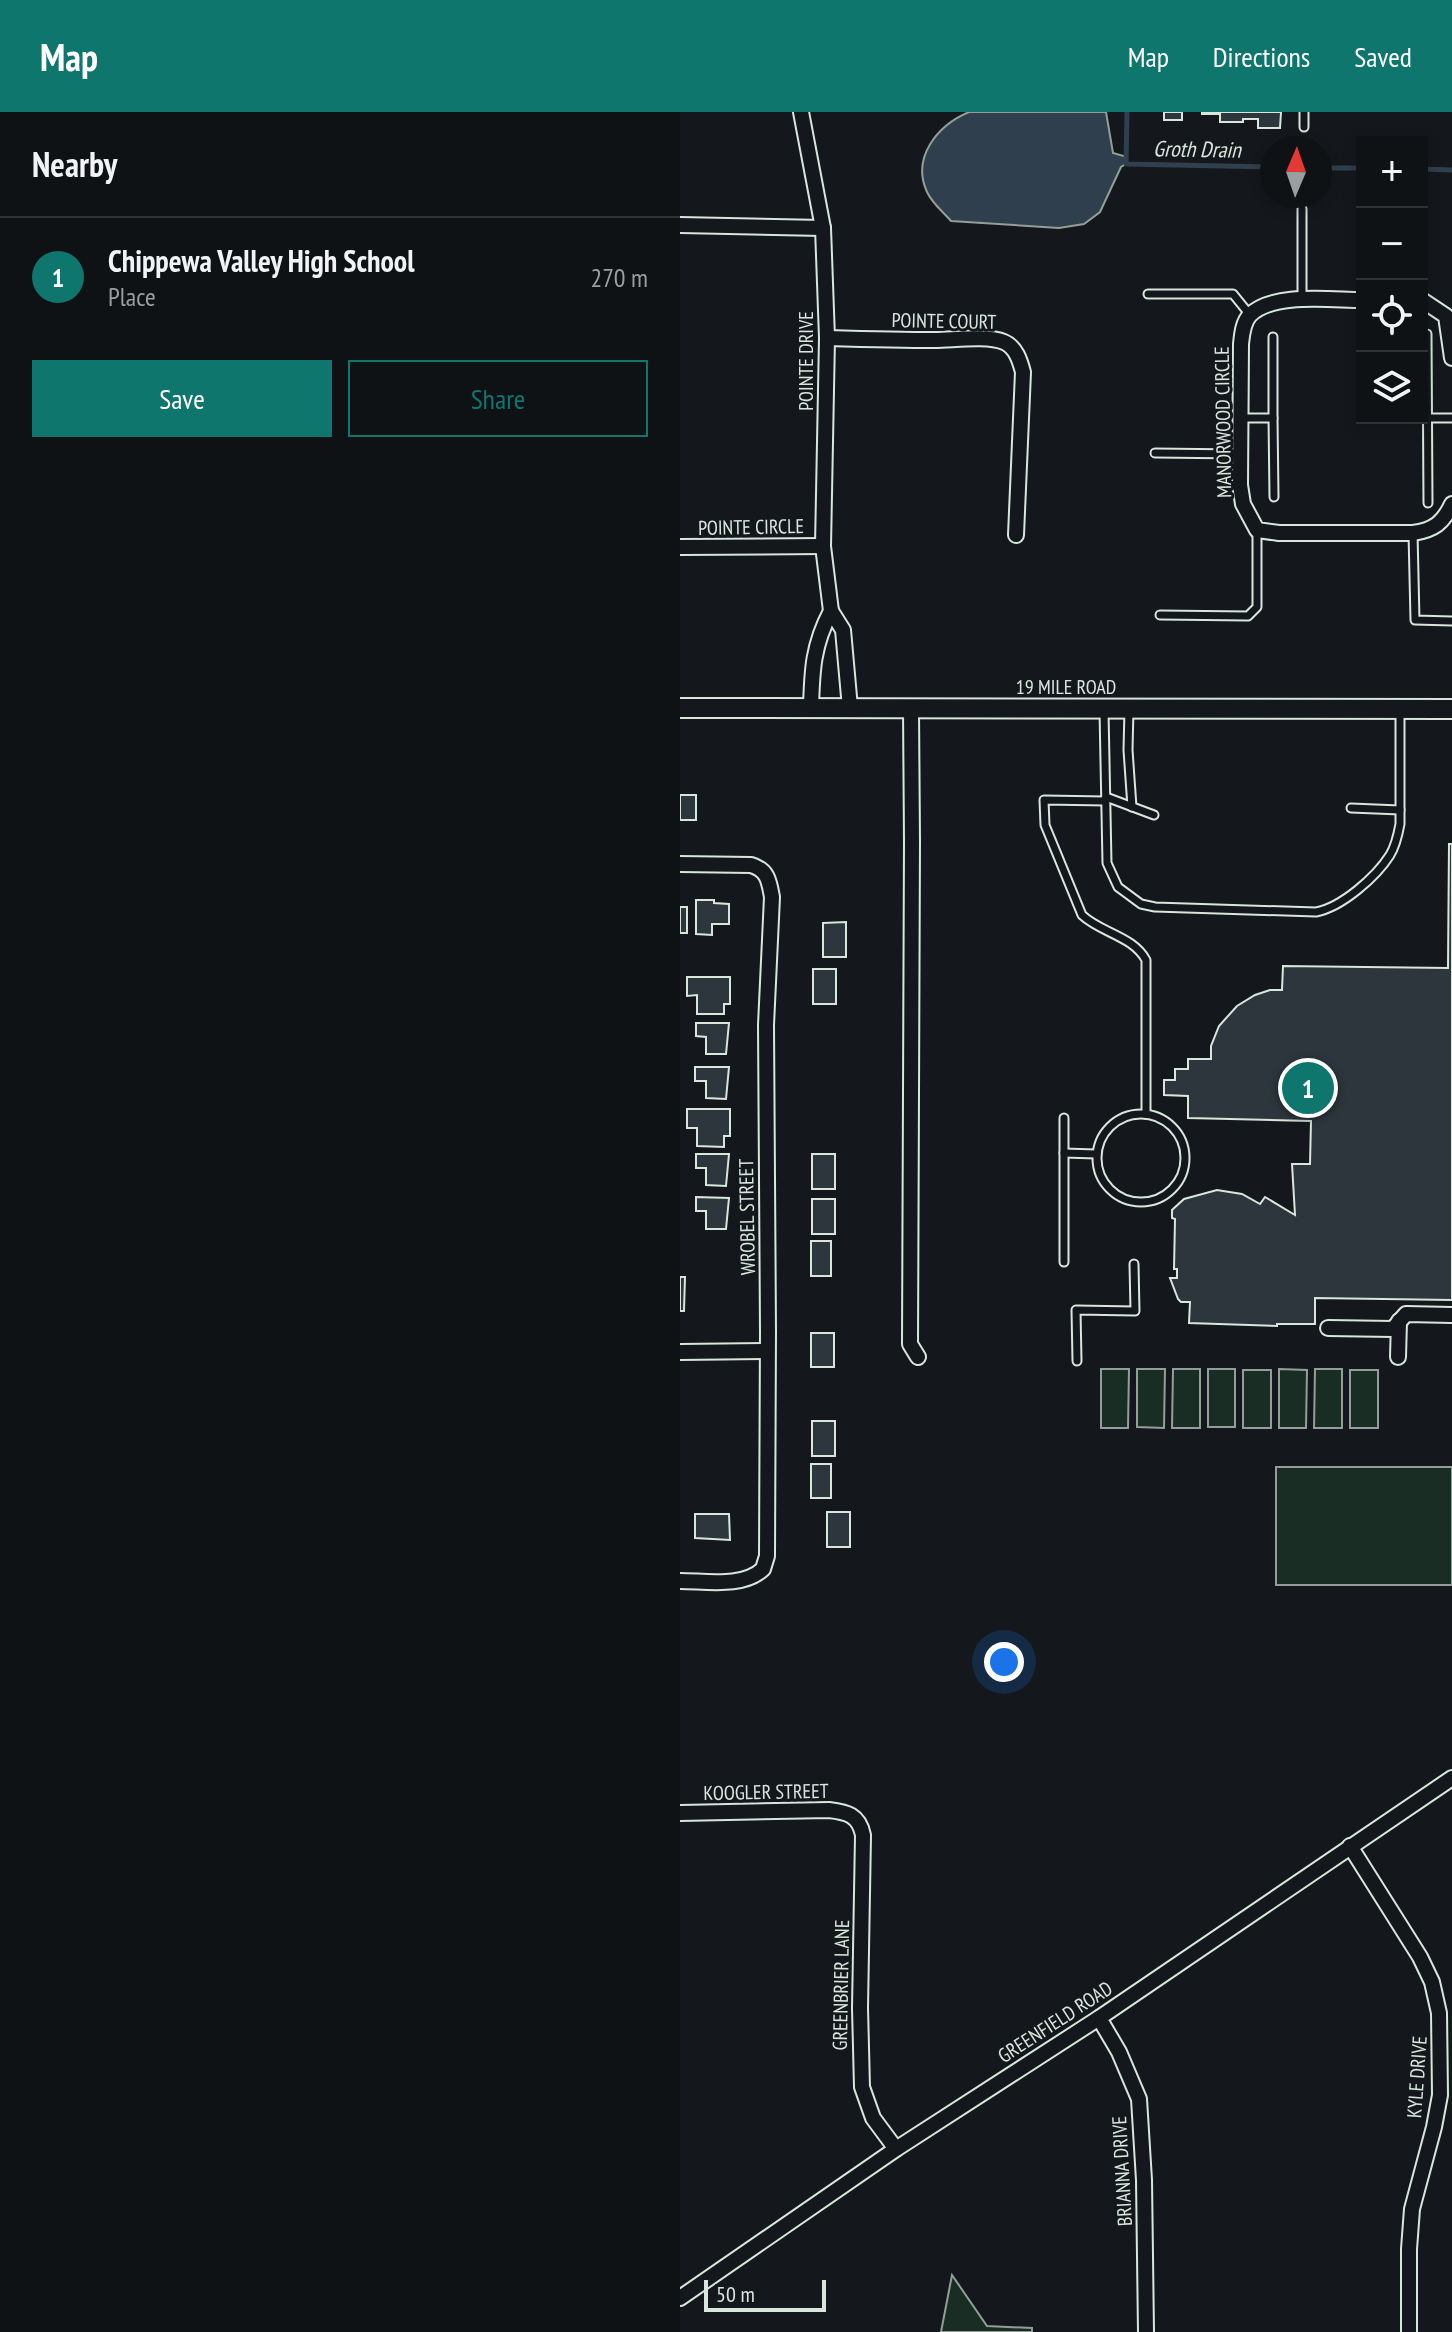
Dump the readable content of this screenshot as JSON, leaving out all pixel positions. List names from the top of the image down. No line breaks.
{"streets":{"street":["POINTE COURT","POINTE DRIVE","MANORWOOD CIRCLE","POINTE CIRCLE","19 MILE ROAD","WROBEL STREET","KOOGLER STREET","GREENBRIER LANE","GREENFIELD ROAD","KYLE DRIVE","BRIANNA DRIVE"]},"crossings":[["POINTE COURT","POINTE DRIVE"],["POINTE DRIVE","POINTE CIRCLE"],["POINTE DRIVE","19 MILE ROAD"],["KOOGLER STREET","GREENBRIER LANE"],["GREENBRIER LANE","GREENFIELD ROAD"],["GREENFIELD ROAD","KYLE DRIVE"],["GREENFIELD ROAD","BRIANNA DRIVE"]],"water":["Groth Drain"],"scale_bar":"50 m","north":"top","page":{"header":"Map","nav":["Map","Directions","Saved"],"heading":"Nearby","map_buttons":["+","−"],"list":[{"mark":"1","name":"Chippewa Valley High School","note":"Place","value":"270 m"}],"buttons":["Save","Share"],"pins":"1","scale":"50 m"}}
